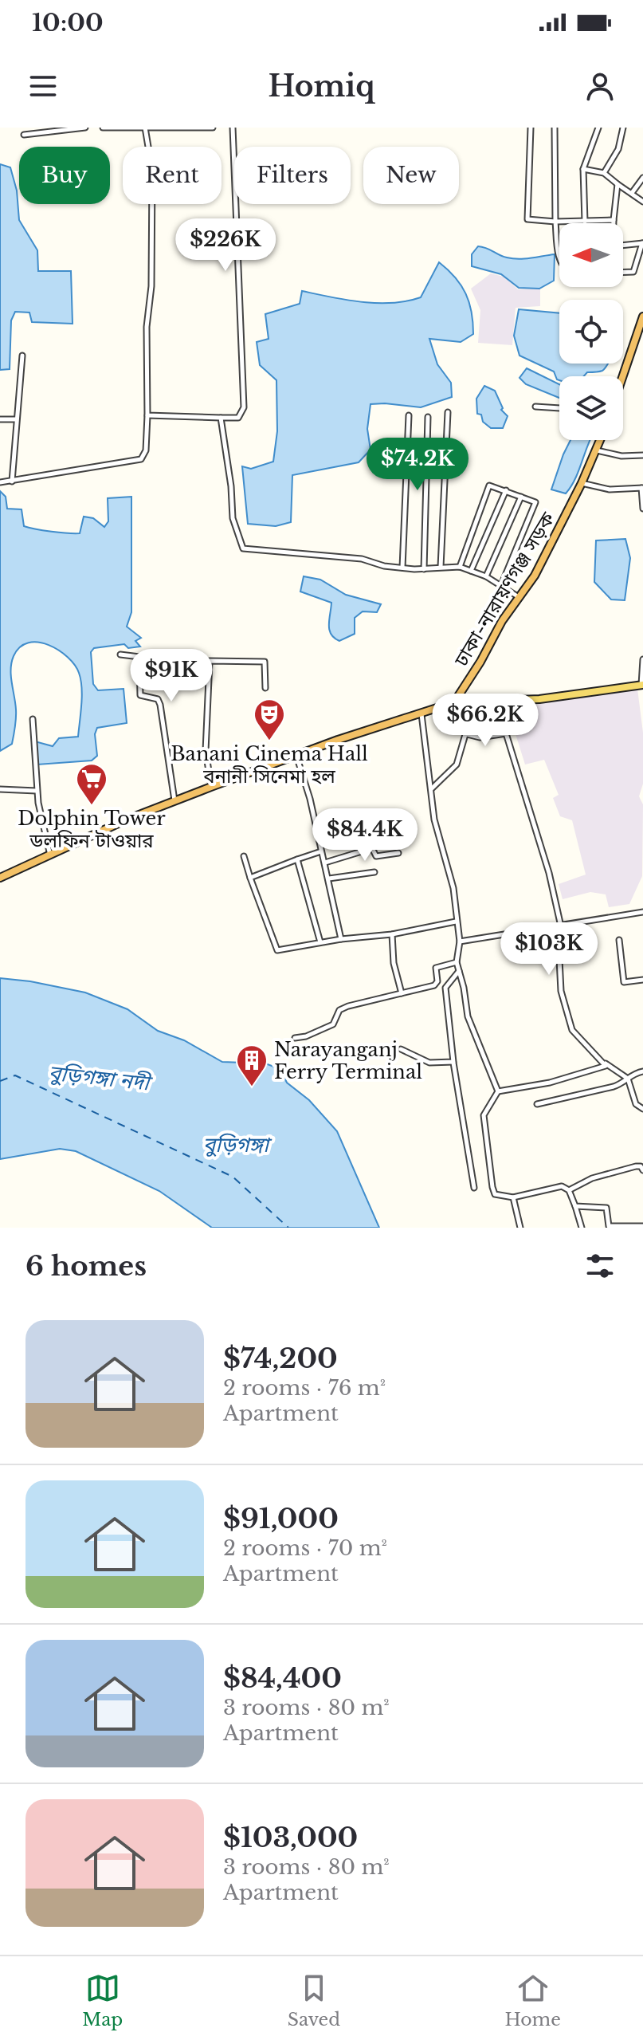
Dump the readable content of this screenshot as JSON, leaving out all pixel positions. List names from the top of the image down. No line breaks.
{"streets":{"highway":["ঢাকা-নারায়ণগঞ্জ সড়ক"]},"water":["বুড়িগঙ্গা নদী","বুড়িগঙ্গা"],"places":{"theatre":["Banani Cinema Hall বনানী সিনেমা হল"],"supermarket":["Dolphin Tower ডলফিন টাওয়ার"],"building":["Narayanganj Ferry Terminal"]},"north":"left","page":{"status":"10:00","header":"Homiq","chip":["Buy","Rent","Filters","New"],"price":["$226K","$74.2K","$91K","$66.2K","$84.4K","$103K"],"heading":"6 homes","list":[{"name":"$74,200","note":"2 rooms · 76 m² · Apartment"},{"name":"$91,000","note":"2 rooms · 70 m² · Apartment"},{"name":"$84,400","note":"3 rooms · 80 m² · Apartment"},{"name":"$103,000","note":"3 rooms · 80 m² · Apartment"}],"tabs":["Map","Saved","Home"]}}
